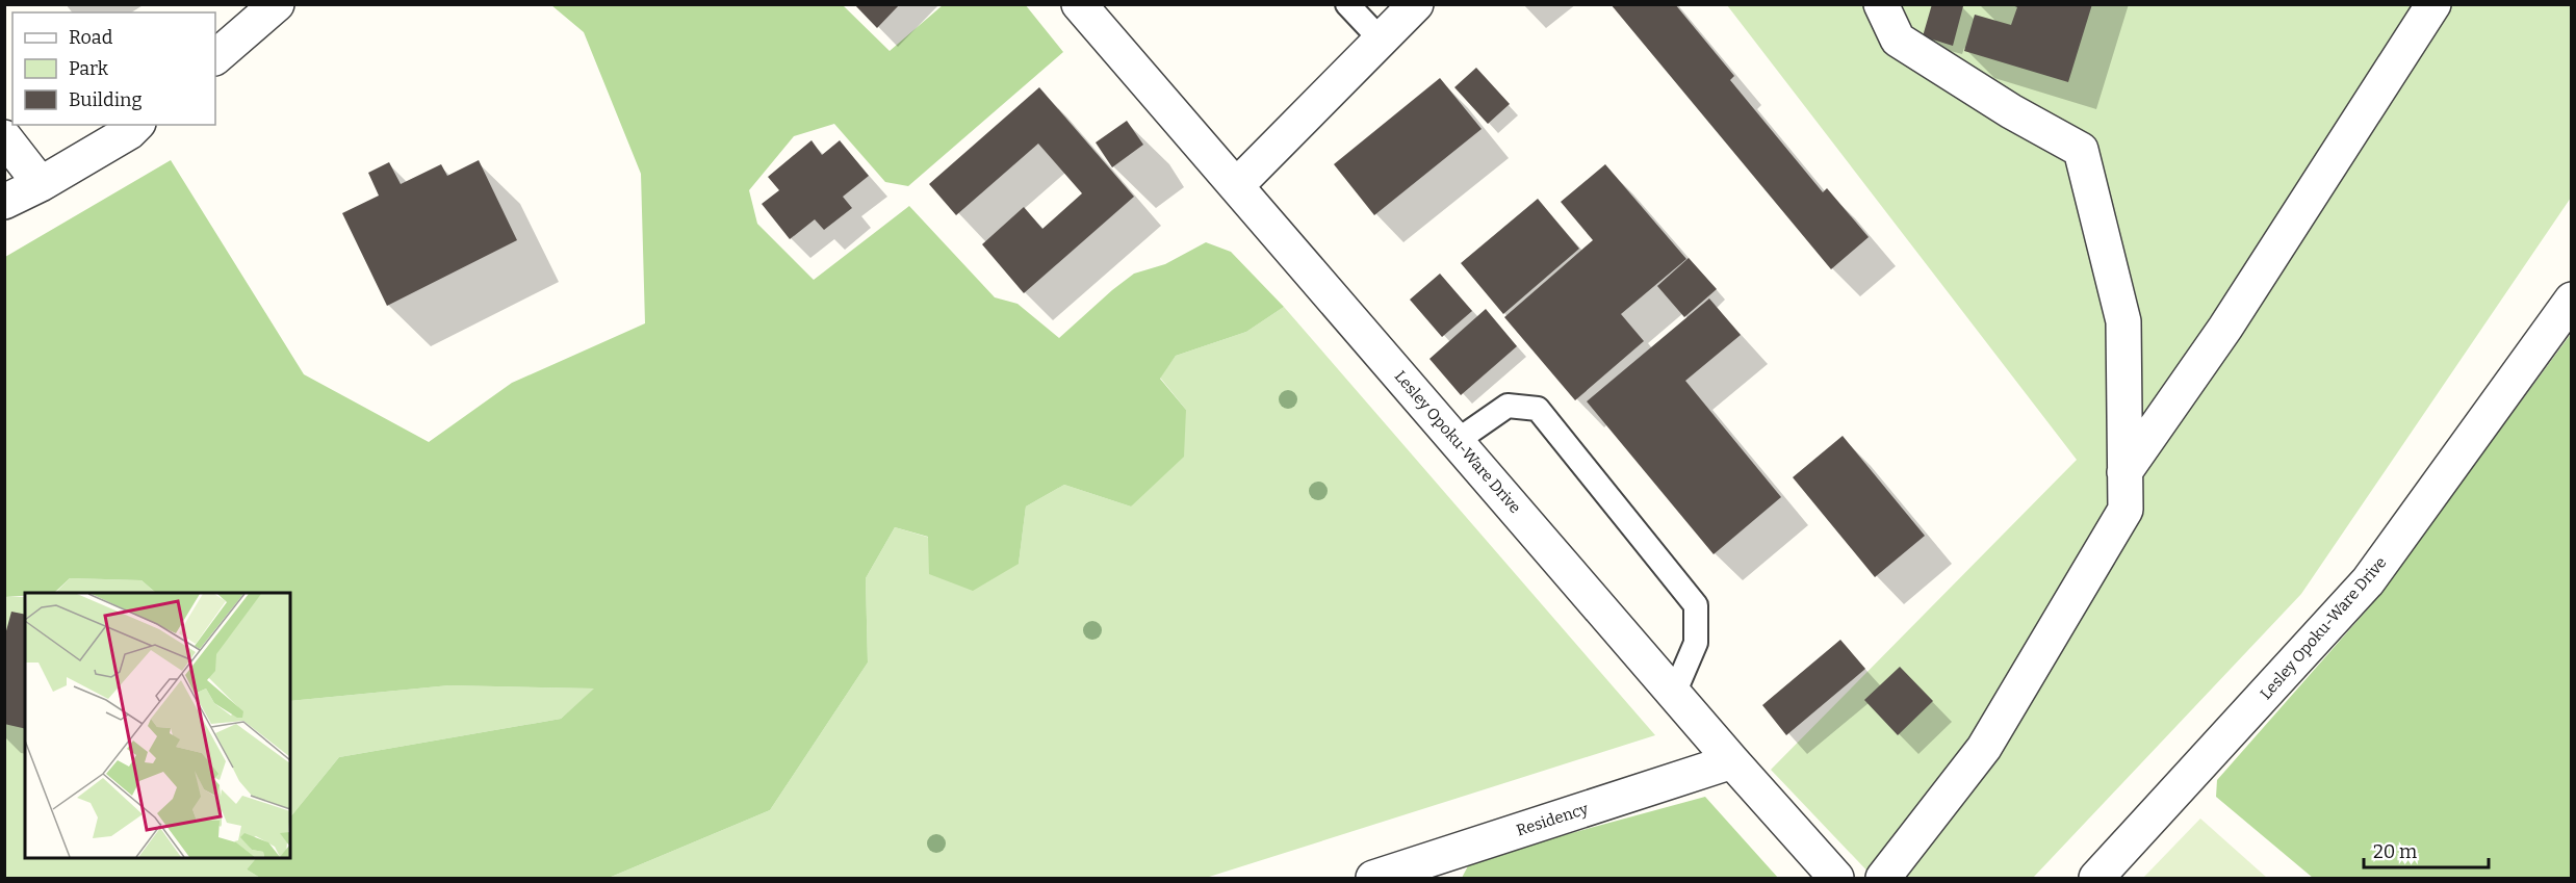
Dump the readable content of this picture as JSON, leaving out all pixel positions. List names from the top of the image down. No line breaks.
{"streets":{"street":["Lesley Opoku-Ware Drive","Residency"]},"crossings":[["Lesley Opoku-Ware Drive","Residency"]],"legend":["Road","Park","Building"],"scale_bar":"20 m"}
